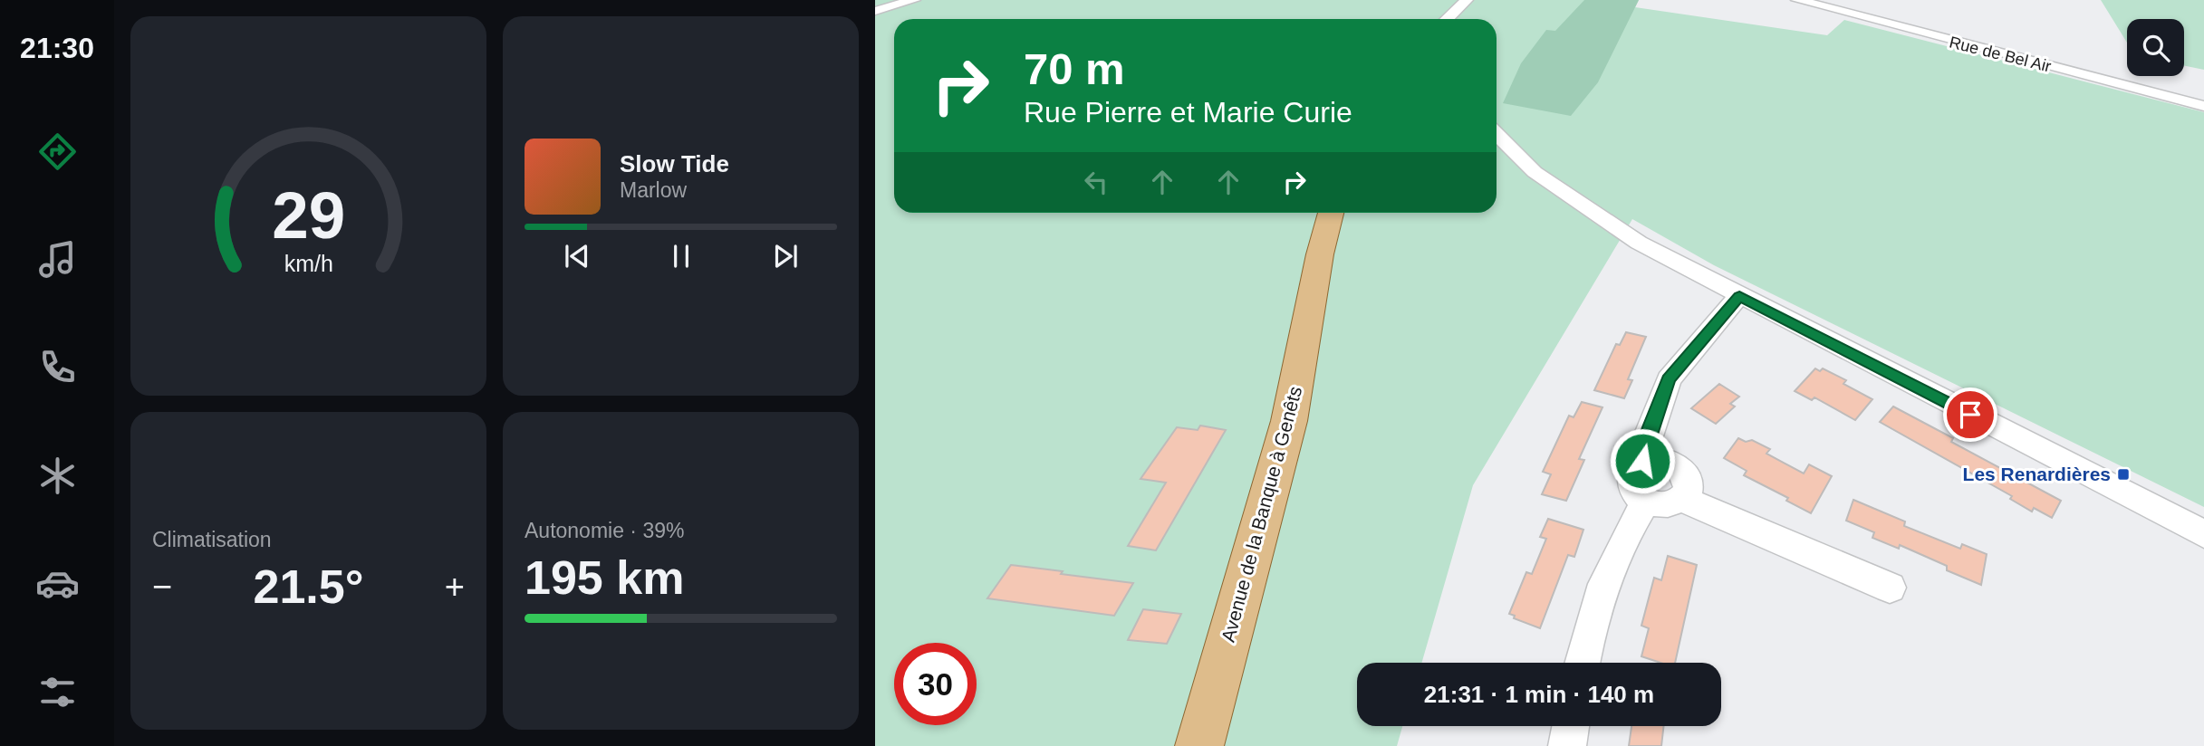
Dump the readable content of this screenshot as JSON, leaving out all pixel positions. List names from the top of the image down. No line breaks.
{"streets":{"main road":["Avenue de la Banque à Genêts"],"street":["Rue de Bel Air"]},"places":{"transit":["Les Renardières"]},"page":{"tabs":"21:30","turn":["70 m","Rue Pierre et Marie Curie"],"song":["Slow Tide","Marlow"],"tile":["Climatisation",["Autonomie · 39%","195 km"]],"heat":["−","21.5°","+"],"limit":"30","trip":"21:31 · 1 min · 140 m","gauge":["29","km/h"]}}
